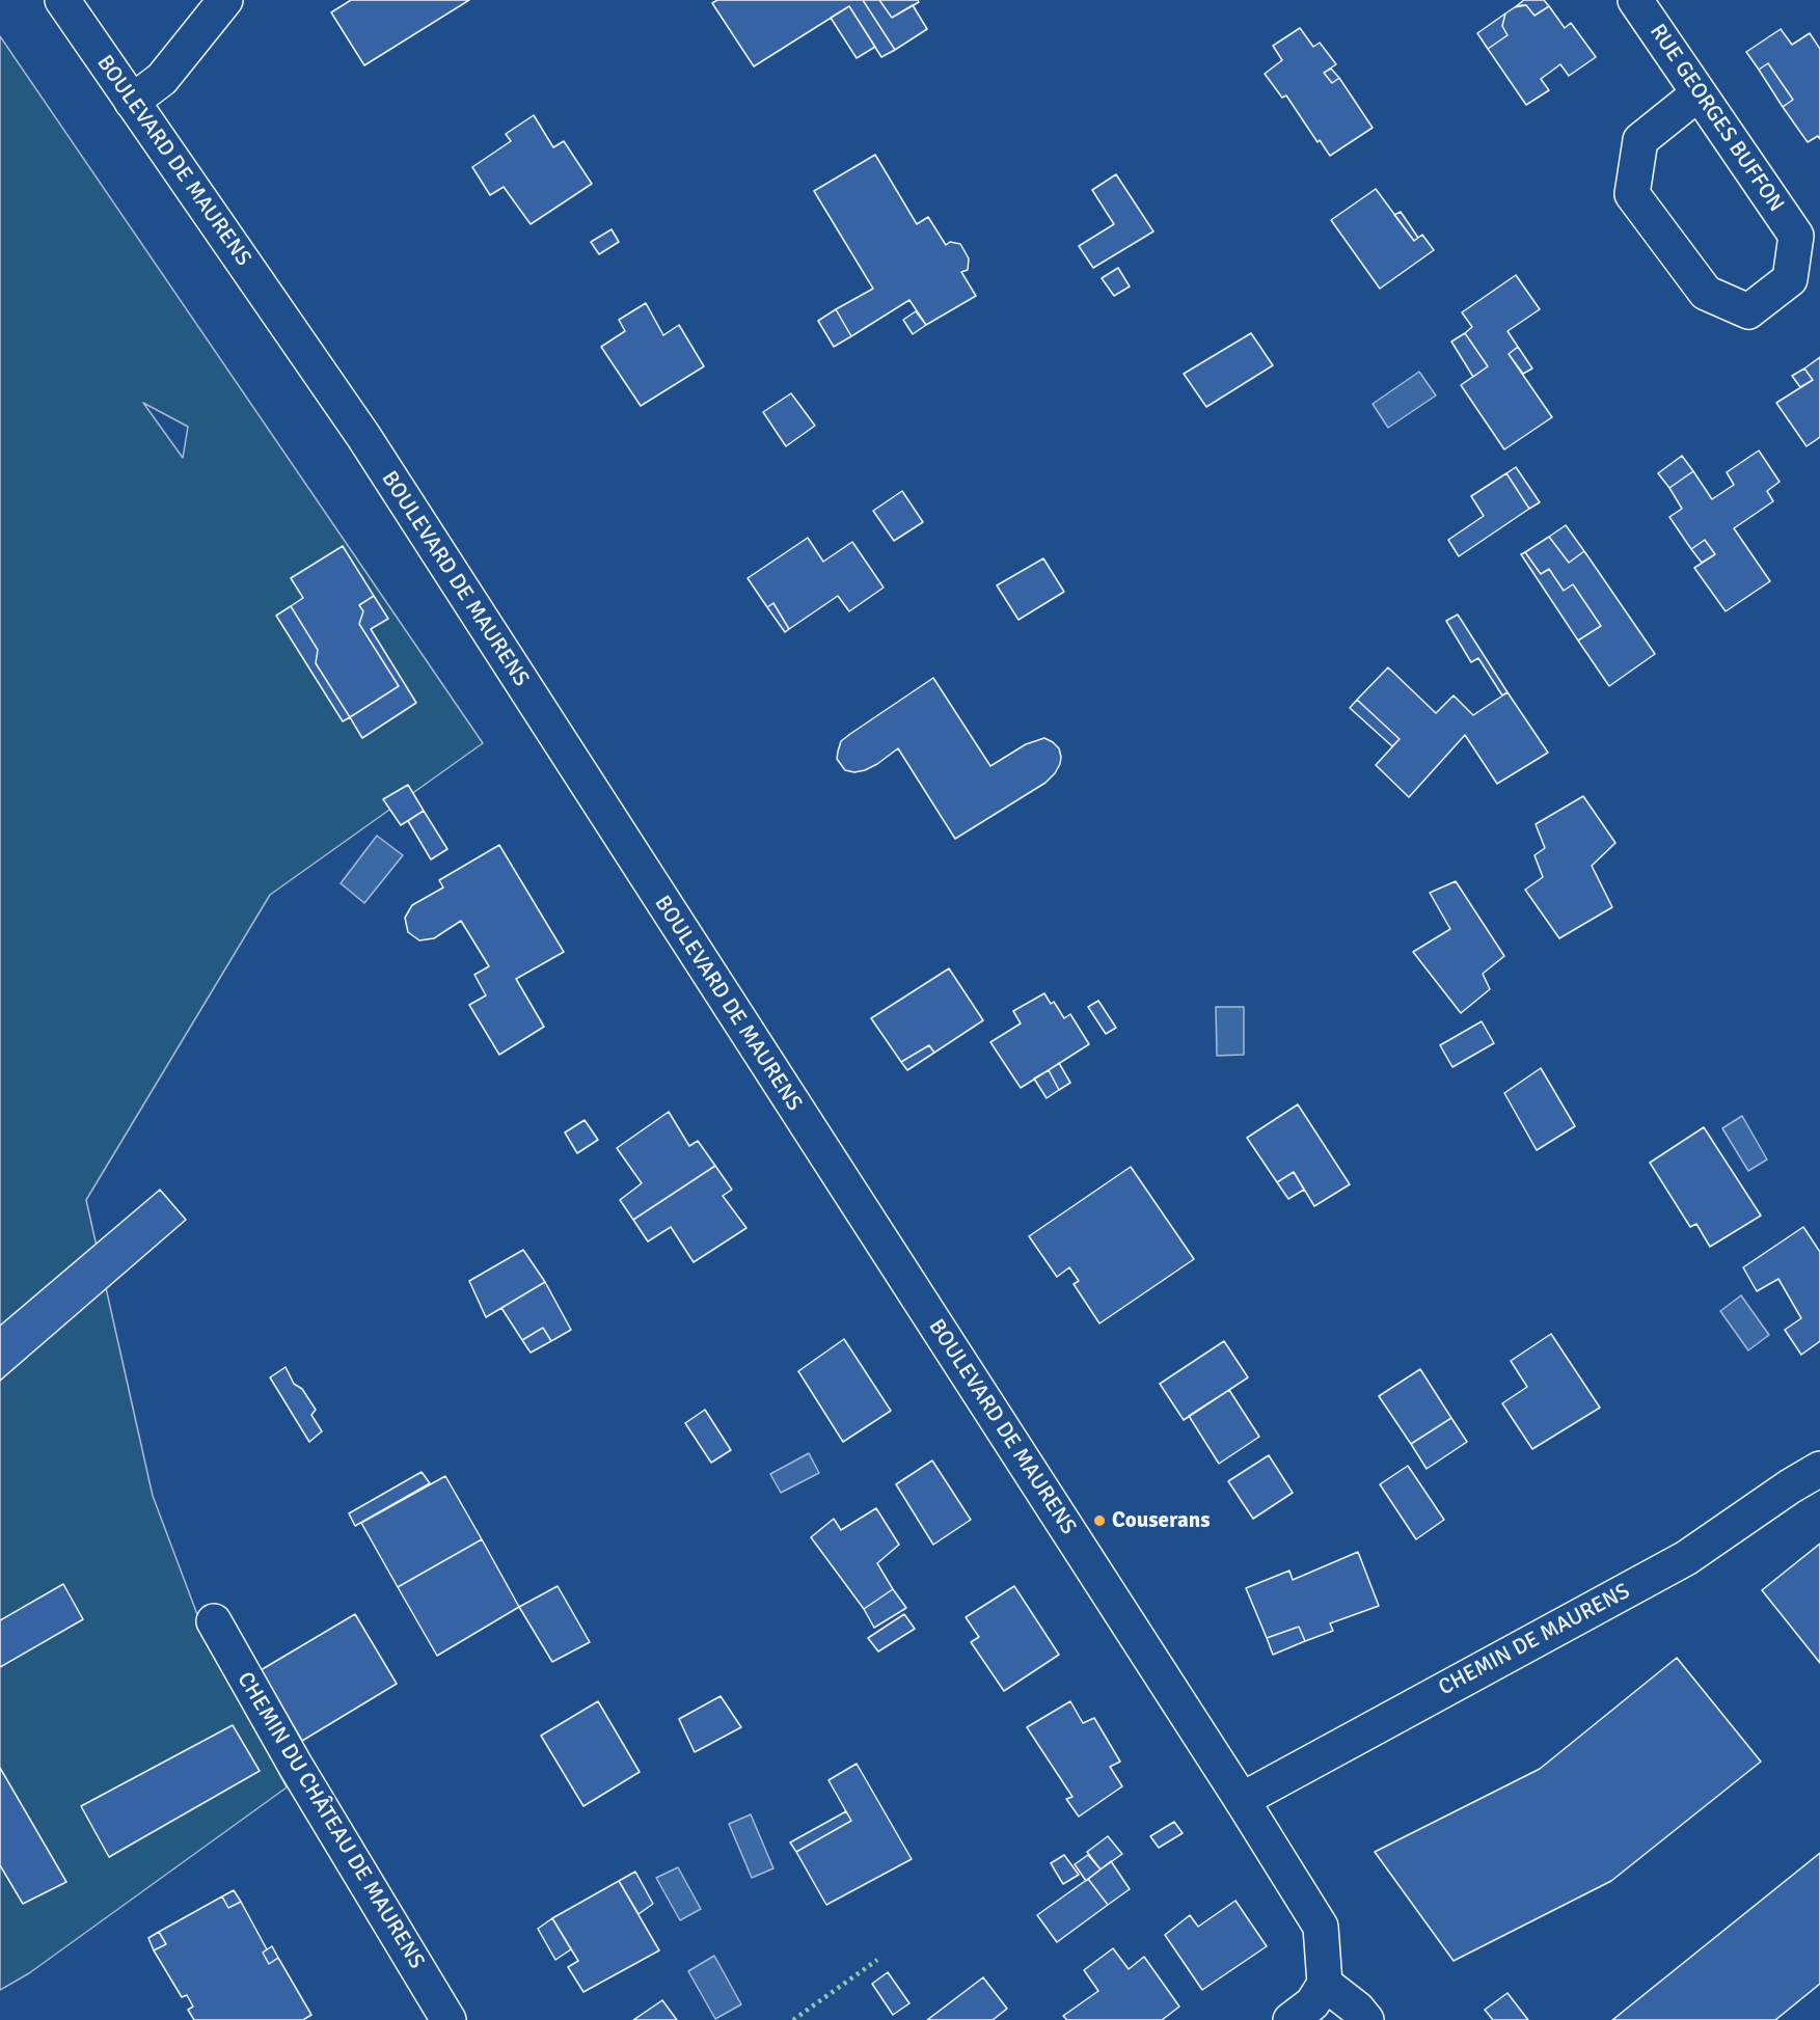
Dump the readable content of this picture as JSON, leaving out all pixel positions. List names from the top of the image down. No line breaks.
{"streets":{"street":["RUE GEORGES BUFFON","BOULEVARD DE MAURENS","CHEMIN DE MAURENS","CHEMIN DU CHÂTEAU DE MAURENS"]},"crossings":[["BOULEVARD DE MAURENS","CHEMIN DE MAURENS"]],"places":["Couserans"]}
